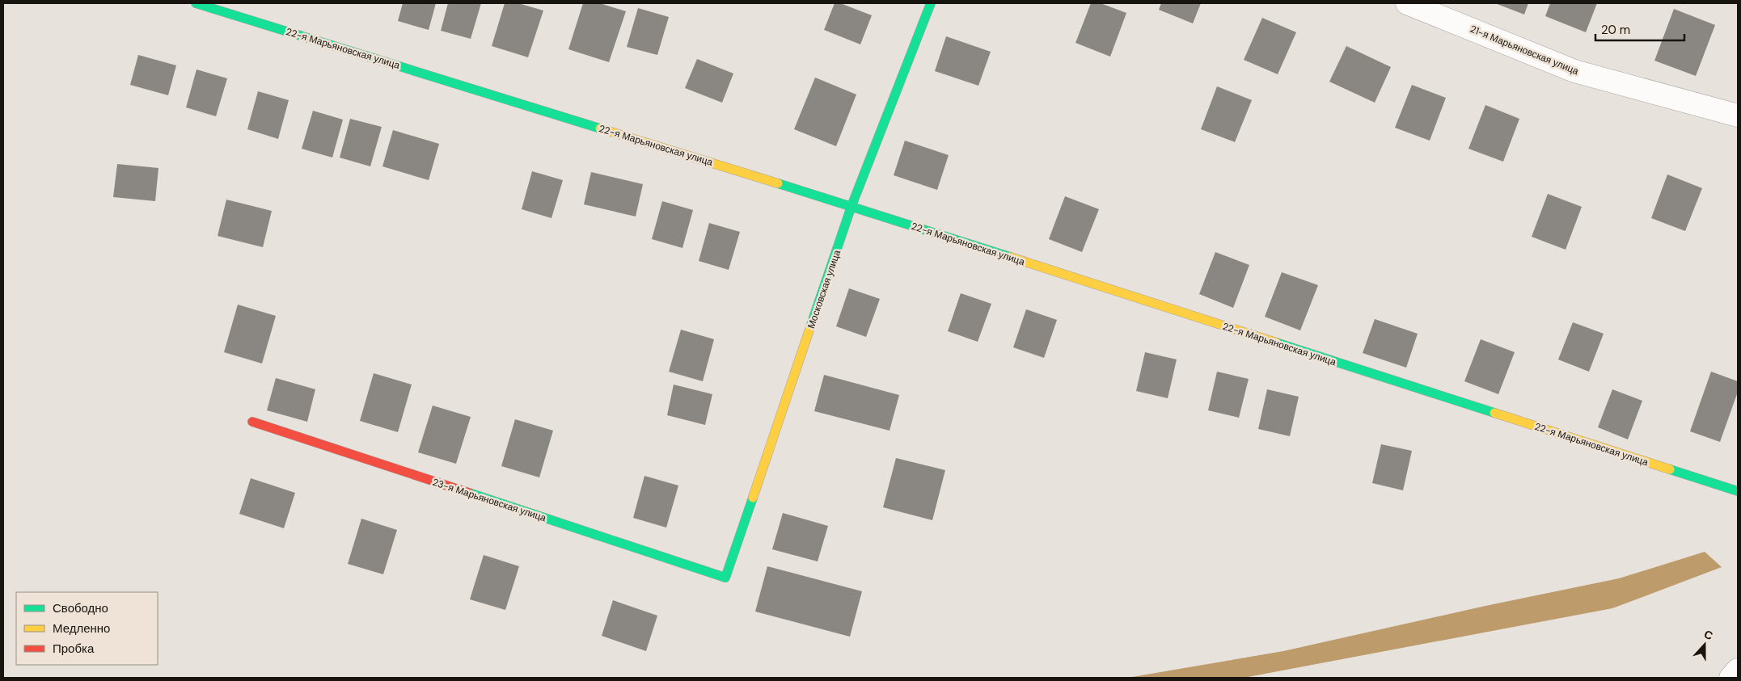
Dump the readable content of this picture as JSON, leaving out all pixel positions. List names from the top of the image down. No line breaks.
{"streets":{"street":["22-я Марьяновская улица","21-я Марьяновская улица","Московская улица","23-я Марьяновская улица"]},"crossings":[["22-я Марьяновская улица","Московская улица"],["Московская улица","23-я Марьяновская улица"]],"legend":["Свободно","Медленно","Пробка"],"scale_bar":"20 m","north":"top"}
